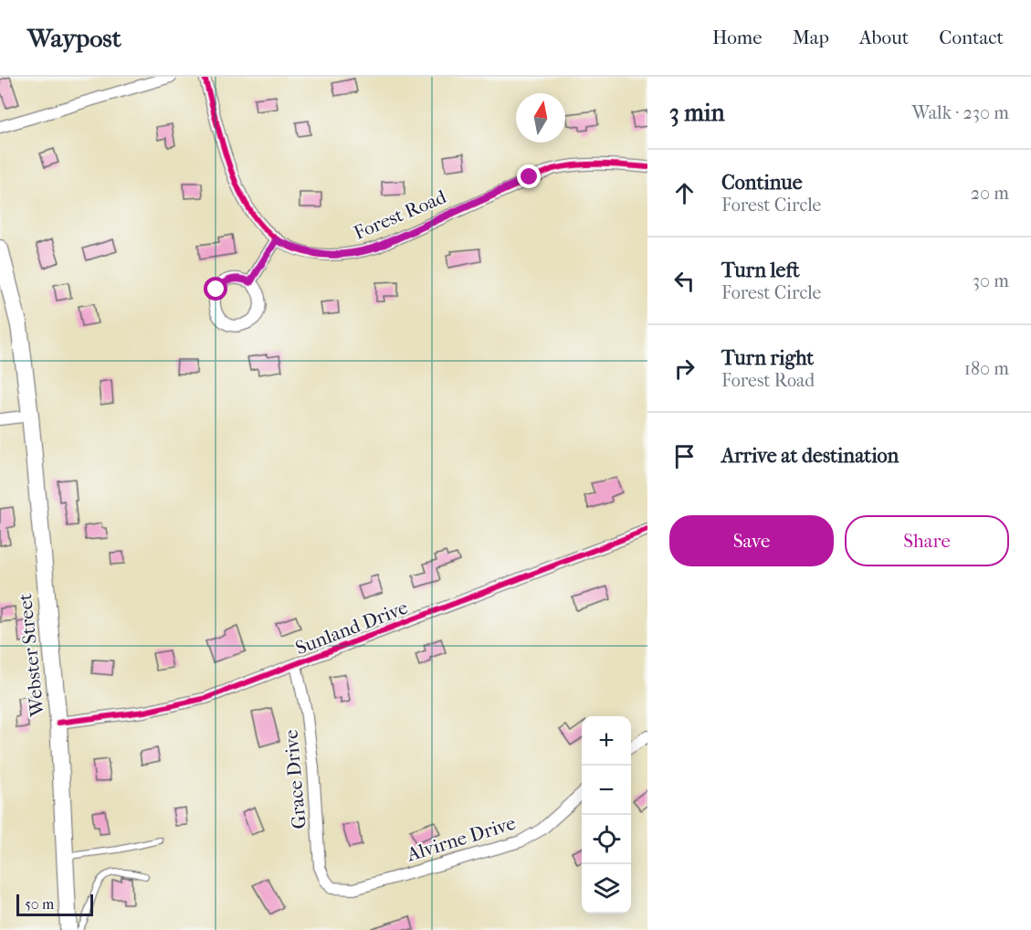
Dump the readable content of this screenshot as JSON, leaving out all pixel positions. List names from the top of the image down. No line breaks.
{"streets":{"main road":["Webster Street"],"street":["Forest Road","Sunland Drive","Grace Drive","Alvirne Drive"]},"crossings":[["Sunland Drive","Webster Street"],["Sunland Drive","Grace Drive"],["Grace Drive","Alvirne Drive"]],"scale_bar":"50 m","north":"top","page":{"header":"Waypost","nav":["Home","Map","About","Contact"],"heading":["3 min","Walk · 230 m"],"list":[["Continue","Forest Circle","20 m"],["Turn left","Forest Circle","30 m"],["Turn right","Forest Road","180 m"],"Arrive at destination"],"buttons":["Save","Share"],"map_buttons":["+","−"],"scale":"50 m"}}
